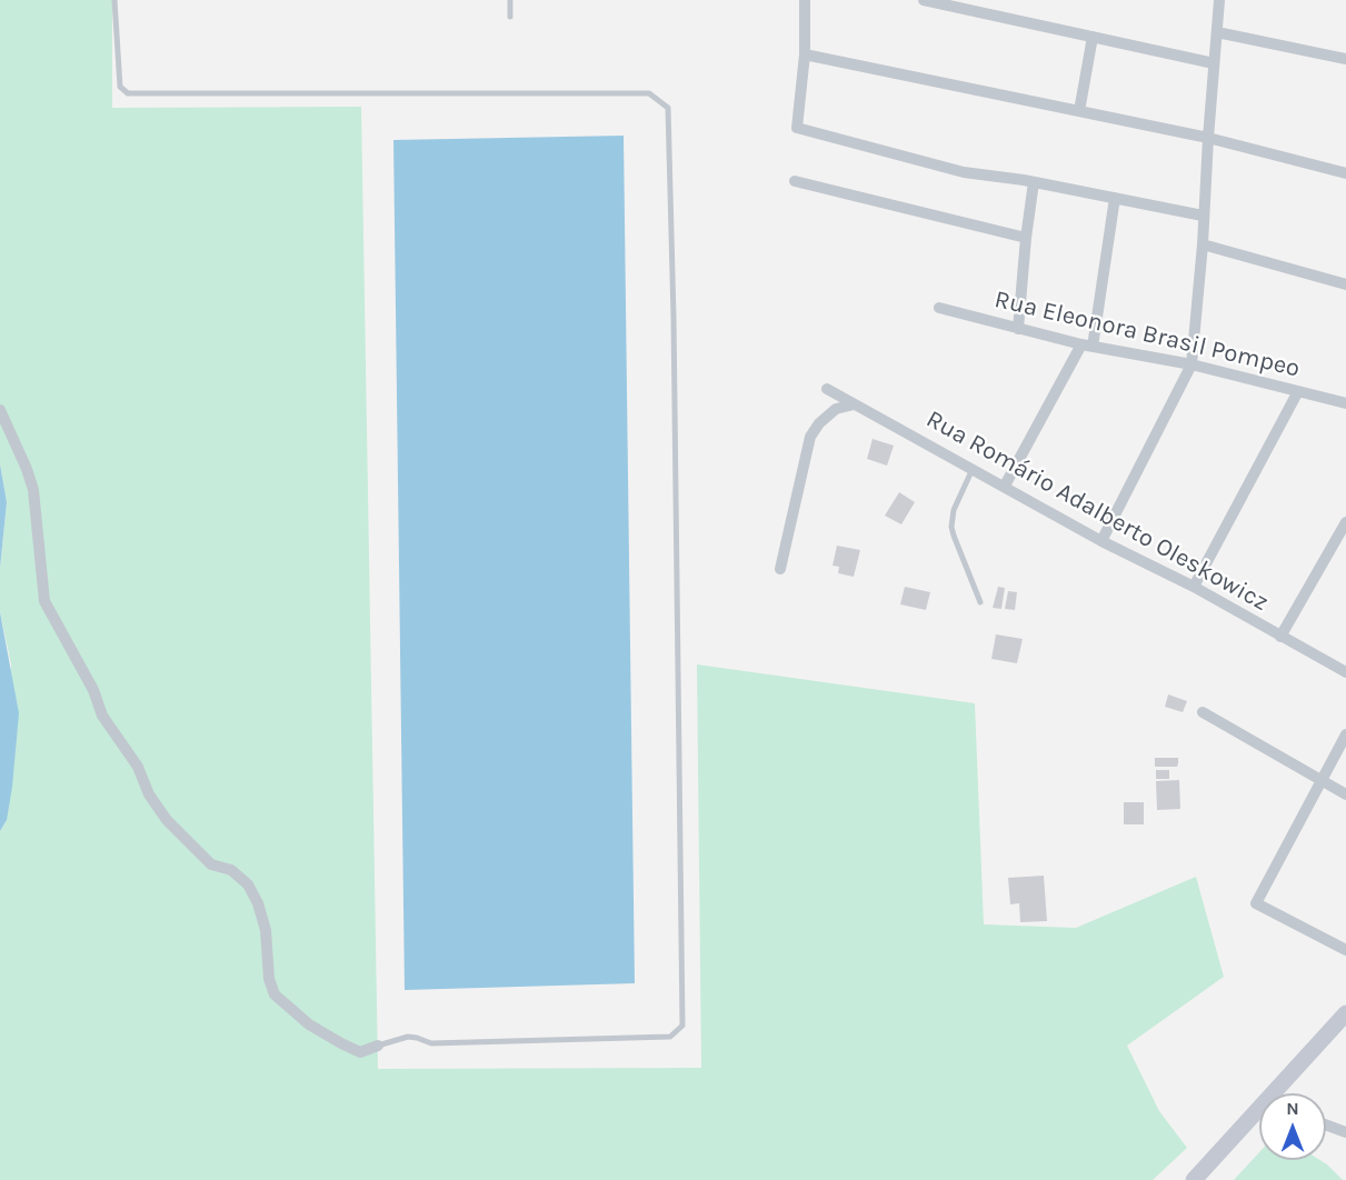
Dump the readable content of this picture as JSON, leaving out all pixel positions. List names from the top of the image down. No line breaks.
{"streets":{"street":["Rua Eleonora Brasil Pompeo","Rua Romário Adalberto Oleskowicz"]},"north":"top"}
